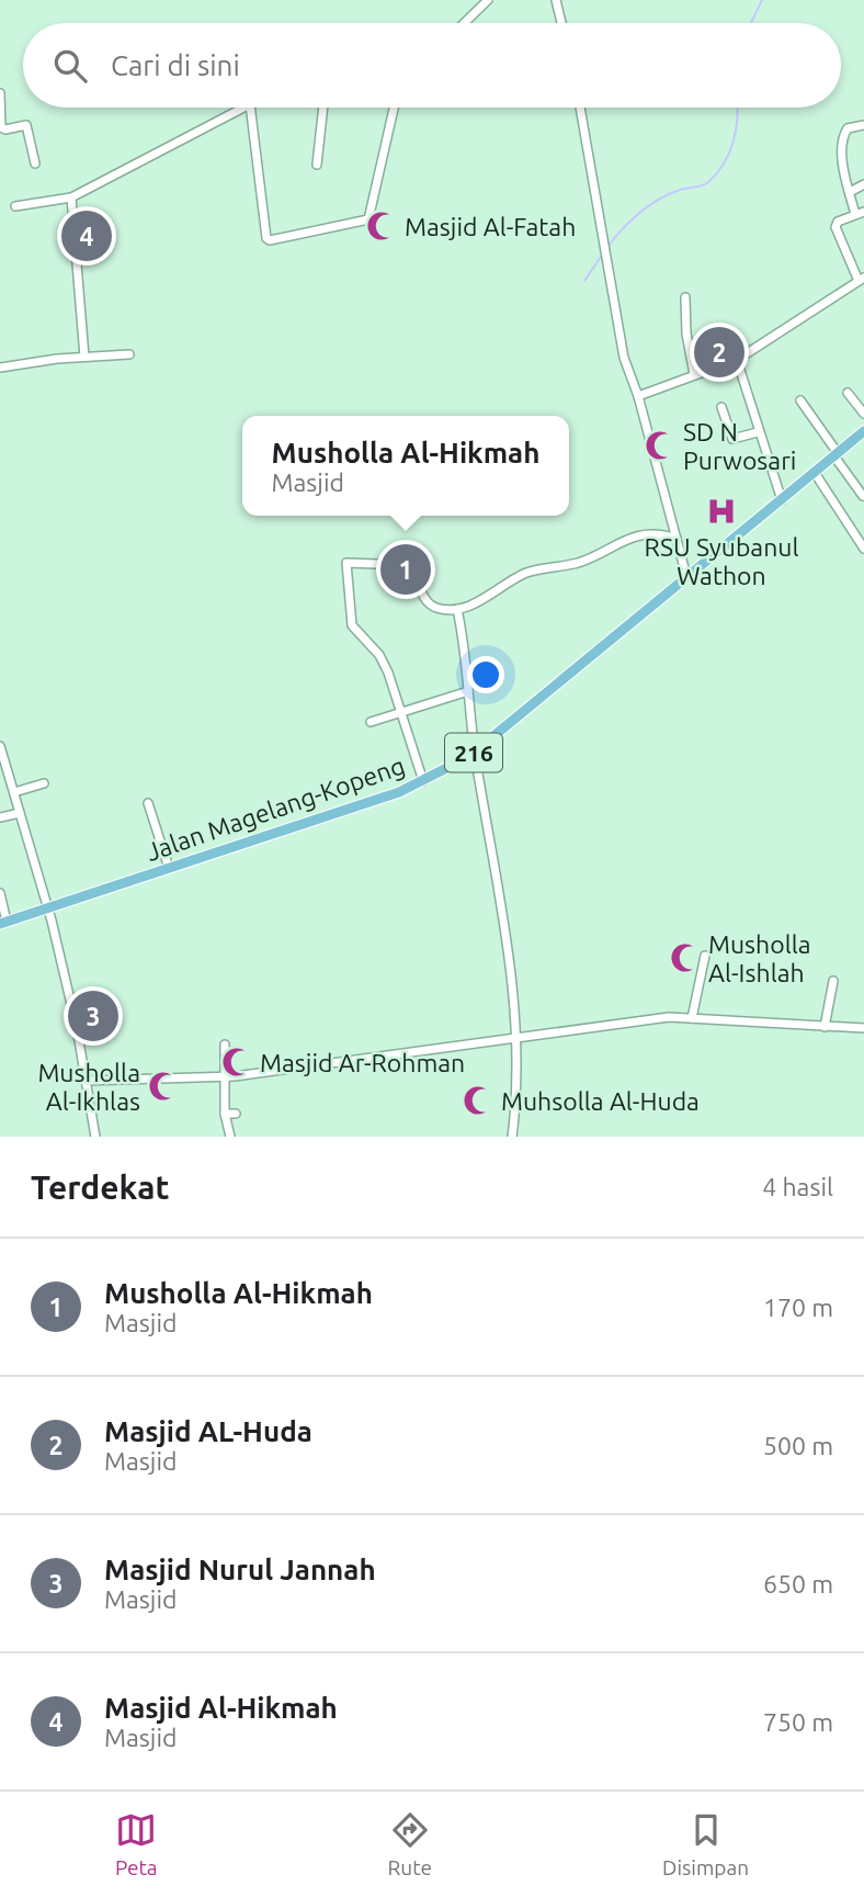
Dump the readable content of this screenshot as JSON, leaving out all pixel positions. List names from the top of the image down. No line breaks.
{"streets":{"main road":["216","Jalan Magelang-Kopeng"]},"places":{"mosque":["Masjid Al-Fatah","SD N Purwosari","Musholla Al-Ishlah","Masjid Ar-Rohman","Musholla Al-Ikhlas","Muhsolla Al-Huda"],"hospital":["RSU Syubanul Wathon"]},"page":{"search":"Cari di sini","pins":["4","2","1","3"],"popup":["Musholla Al-Hikmah","Masjid"],"heading":["Terdekat","4 hasil"],"list":[{"mark":"1","name":"Musholla Al-Hikmah","note":"Masjid","value":"170 m"},{"mark":"2","name":"Masjid AL-Huda","note":"Masjid","value":"500 m"},{"mark":"3","name":"Masjid Nurul Jannah","note":"Masjid","value":"650 m"},{"mark":"4","name":"Masjid Al-Hikmah","note":"Masjid","value":"750 m"}],"nav":["Peta","Rute","Disimpan"]}}
